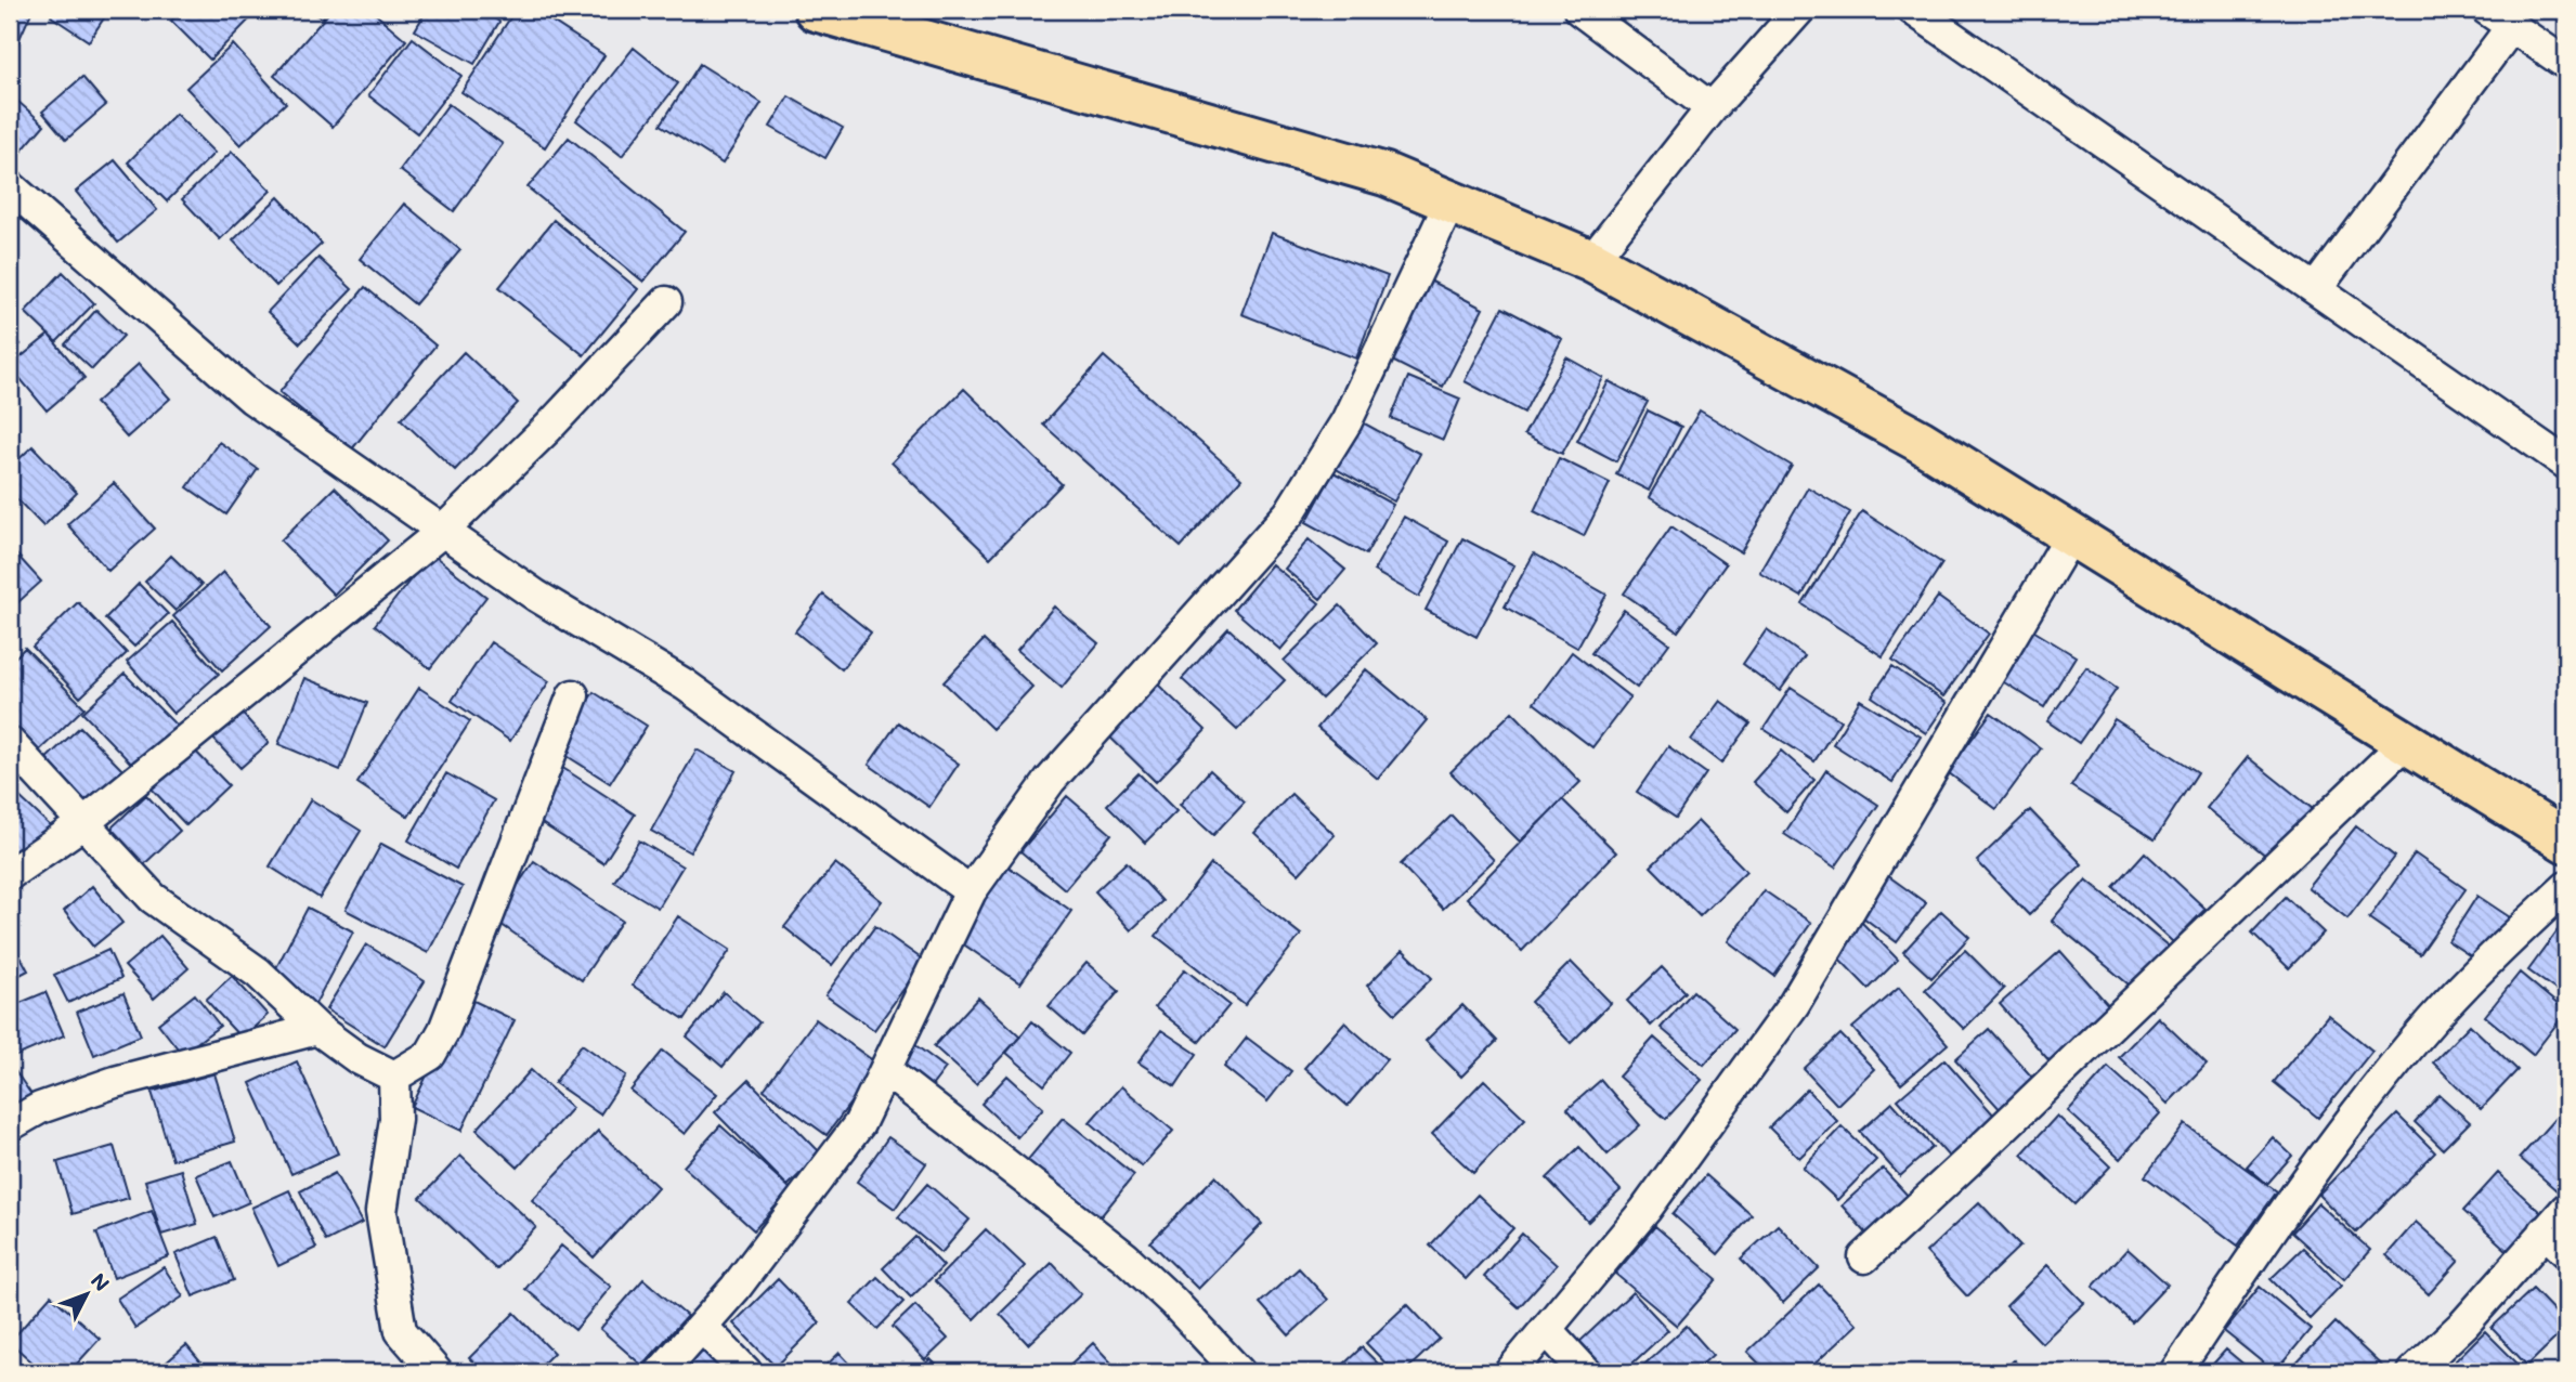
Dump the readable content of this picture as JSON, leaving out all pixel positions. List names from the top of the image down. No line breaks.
{"north":"top right"}
